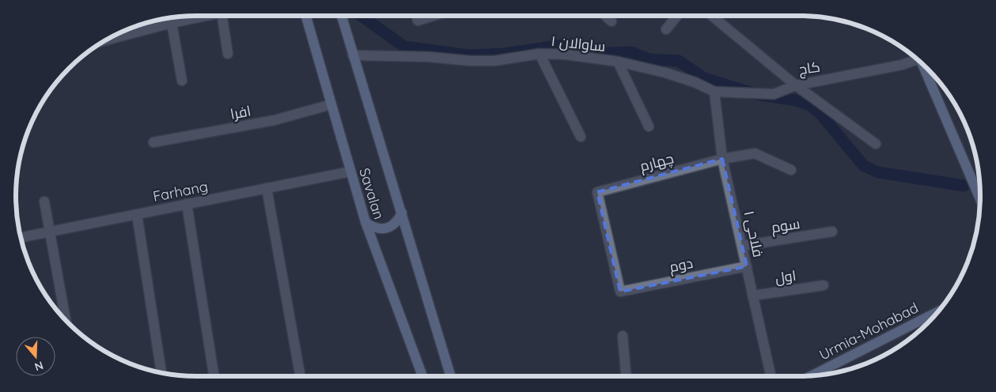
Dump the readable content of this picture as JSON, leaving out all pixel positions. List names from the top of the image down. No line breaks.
{"streets":{"main road":["Savalan","Urmia-Mohabad"],"street":["ساوالان ۱","کاج","افرا","چهارم","Farhang","سوم","فلاحی ۱","دوم","اول"]},"crossings":[["ساوالان ۱","کاج"],["ساوالان ۱","Savalan"],["ساوالان ۱","فلاحی ۱"],["افرا","Savalan"],["چهارم","فلاحی ۱"],["چهارم","دوم"],["Farhang","Savalan"],["سوم","فلاحی ۱"],["فلاحی ۱","دوم"],["فلاحی ۱","اول"]],"north":"bottom"}
